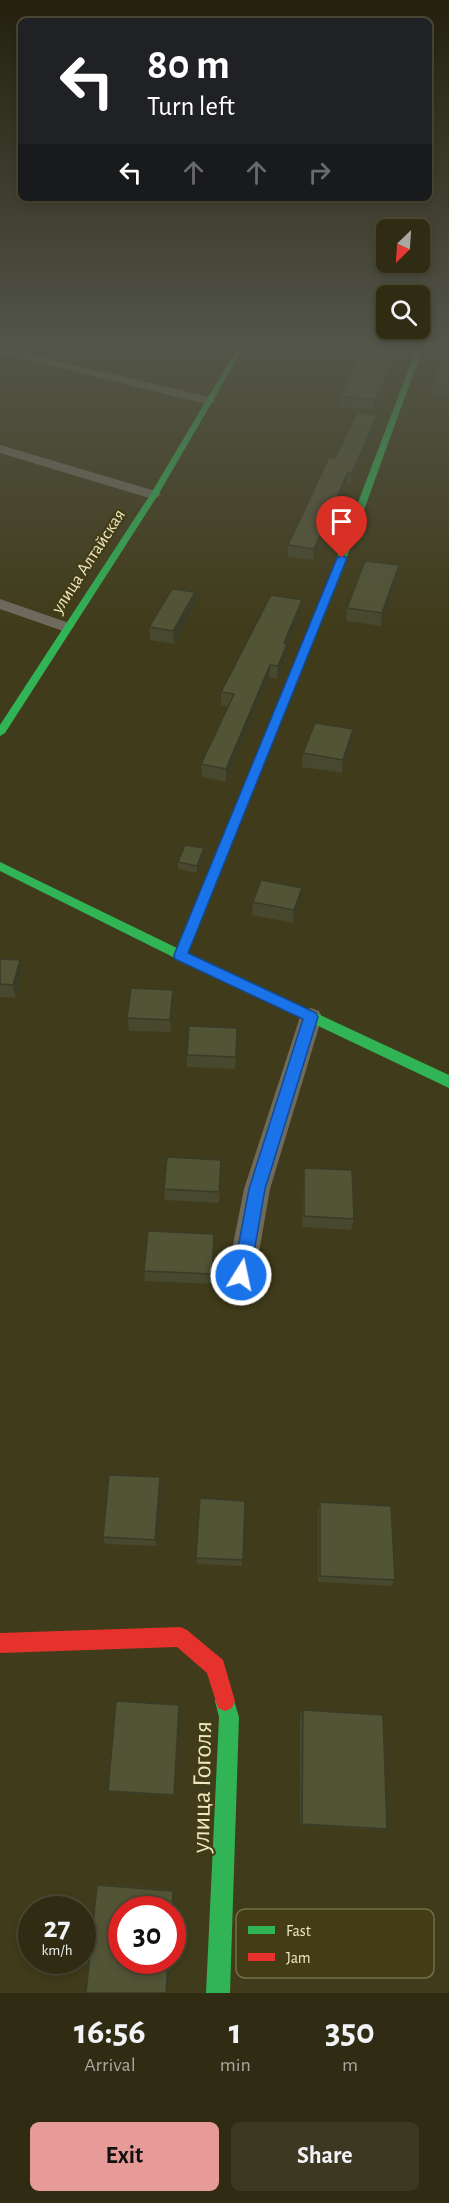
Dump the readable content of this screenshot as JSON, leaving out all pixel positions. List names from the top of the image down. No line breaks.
{"streets":{"street":["улица Алтайская","улица Гоголя"]},"legend":["Fast","Jam"],"north":"bottom left","page":{"turn":["80 m","Turn left"],"speed":"27 km/h","limit":"30","eta":["16:56","Arrival","1","min","350","m"],"buttons":["Exit","Share"]}}
